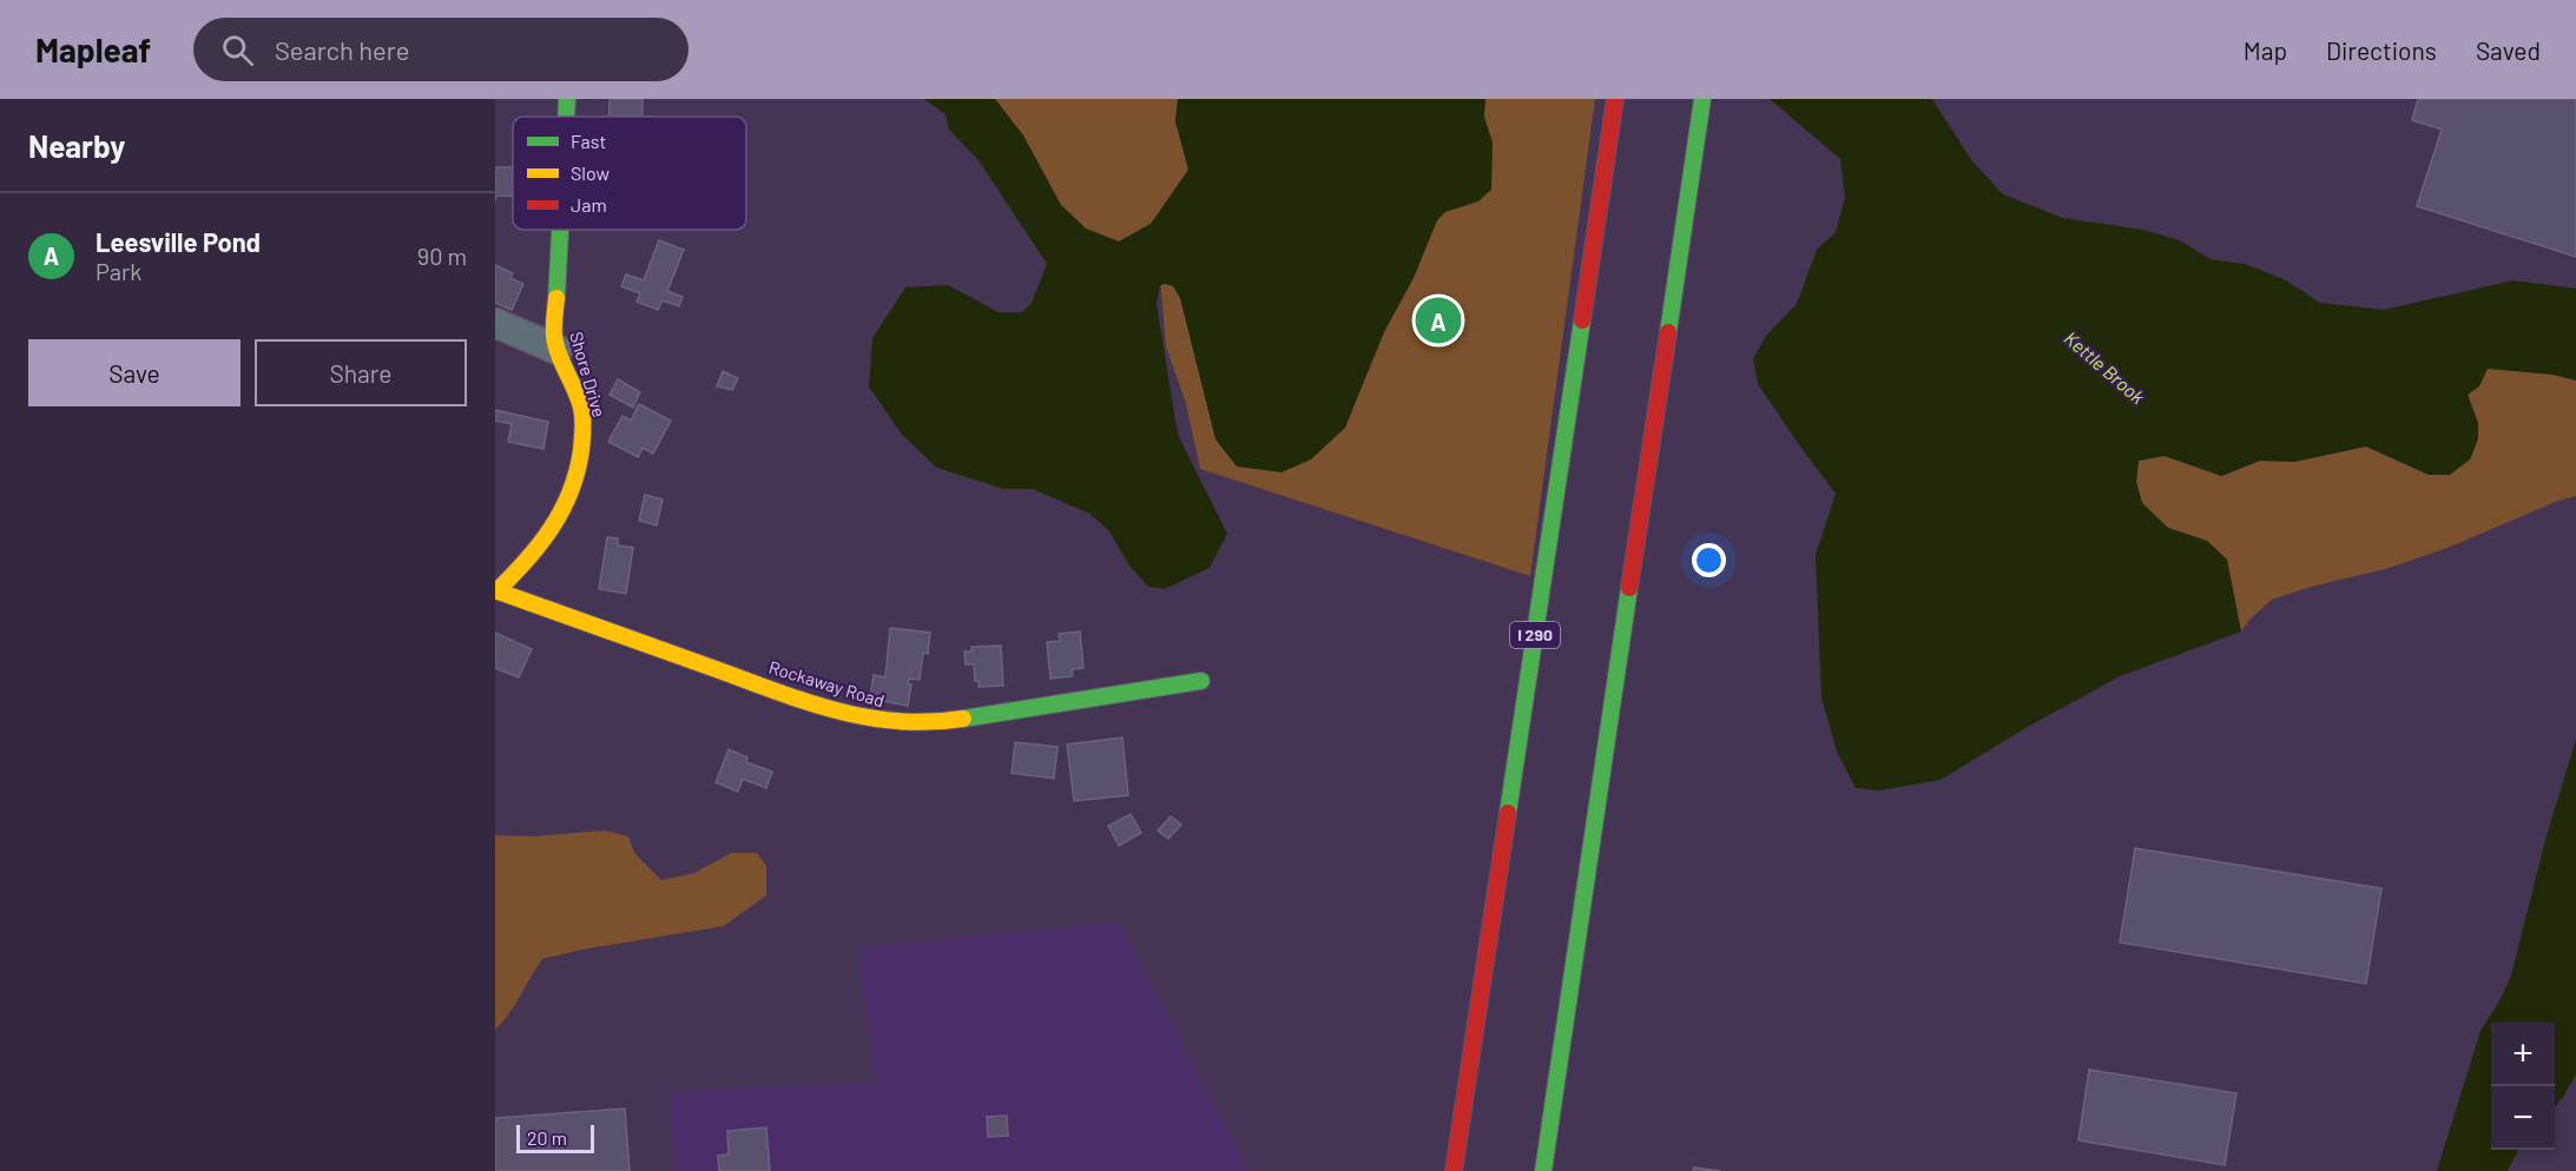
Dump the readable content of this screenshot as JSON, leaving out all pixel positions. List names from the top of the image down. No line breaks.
{"streets":{"main road":["Shore Drive","I 290","Rockaway Road"]},"crossings":[["Shore Drive","Rockaway Road"]],"water":["Kettle Brook"],"legend":["Fast","Slow","Jam"],"scale_bar":"20 m","page":{"header":"Mapleaf","search":"Search here","nav":["Map","Directions","Saved"],"heading":"Nearby","list":[{"mark":"A","name":"Leesville Pond","note":"Park","value":"90 m"}],"pins":"A","buttons":["Save","Share"],"map_buttons":["+","−"],"scale":"20 m"}}
